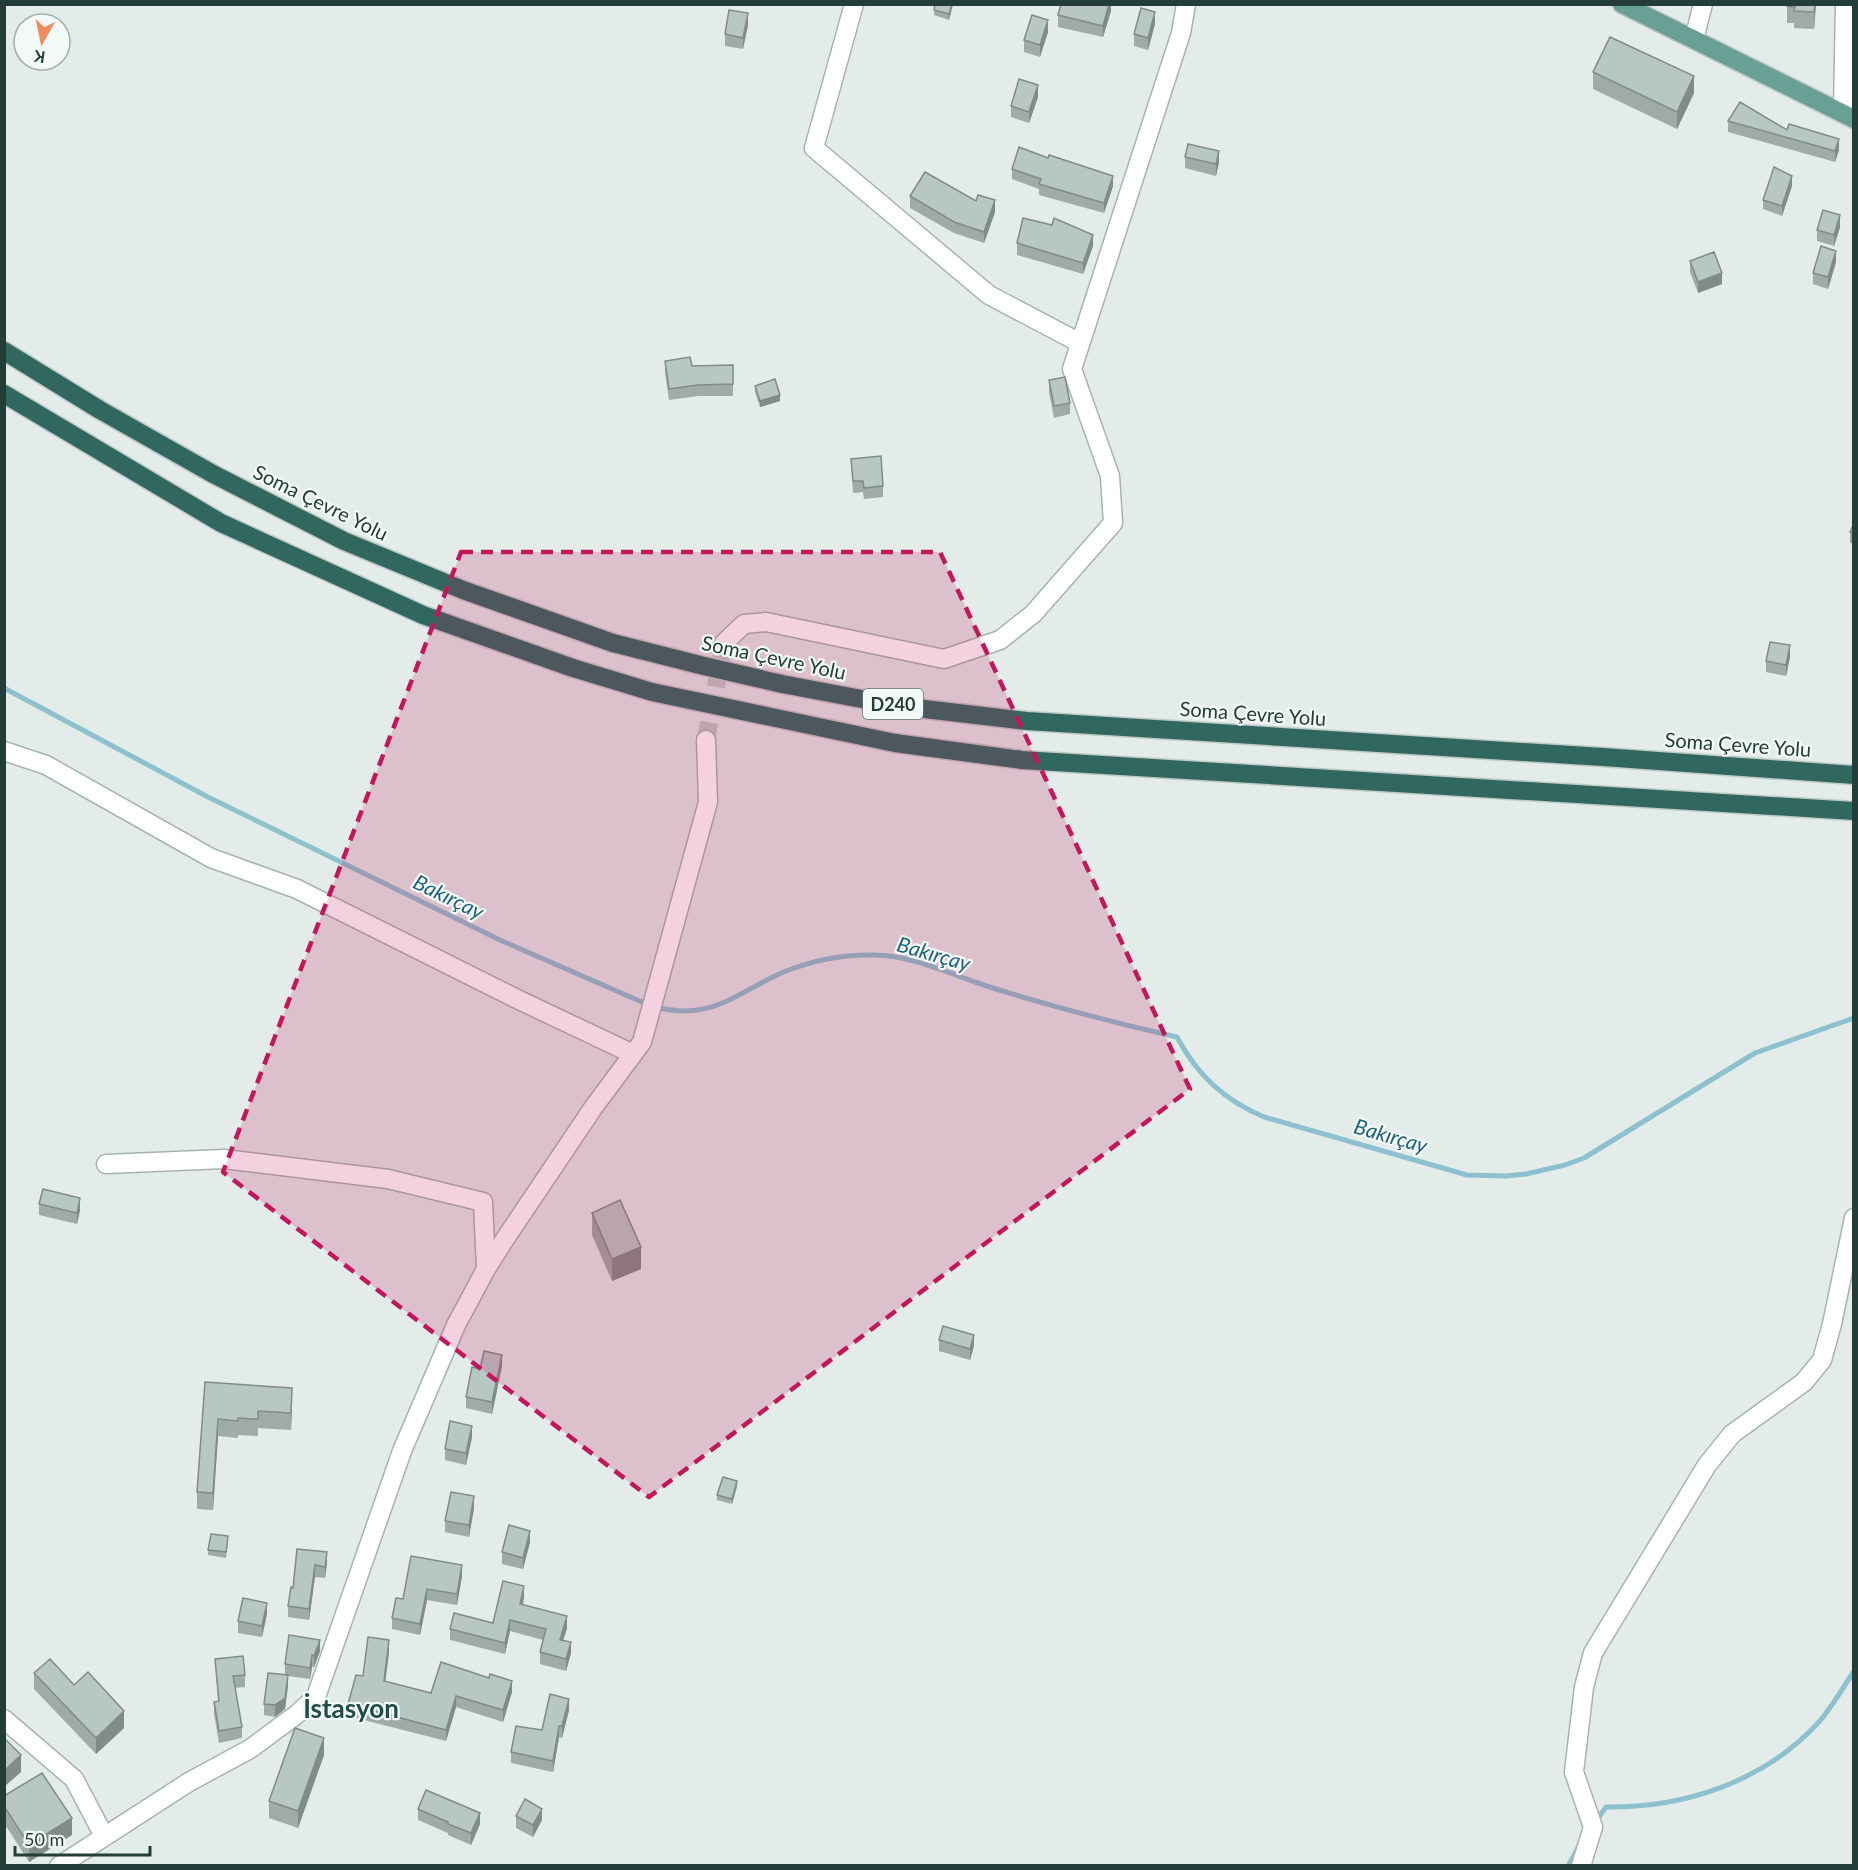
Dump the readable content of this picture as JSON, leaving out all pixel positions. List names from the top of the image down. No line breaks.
{"streets":{"highway":["Soma Çevre Yolu","D240"]},"districts":["İstasyon"],"water":["Bakırçay"],"scale_bar":"50 m","north":"bottom"}
